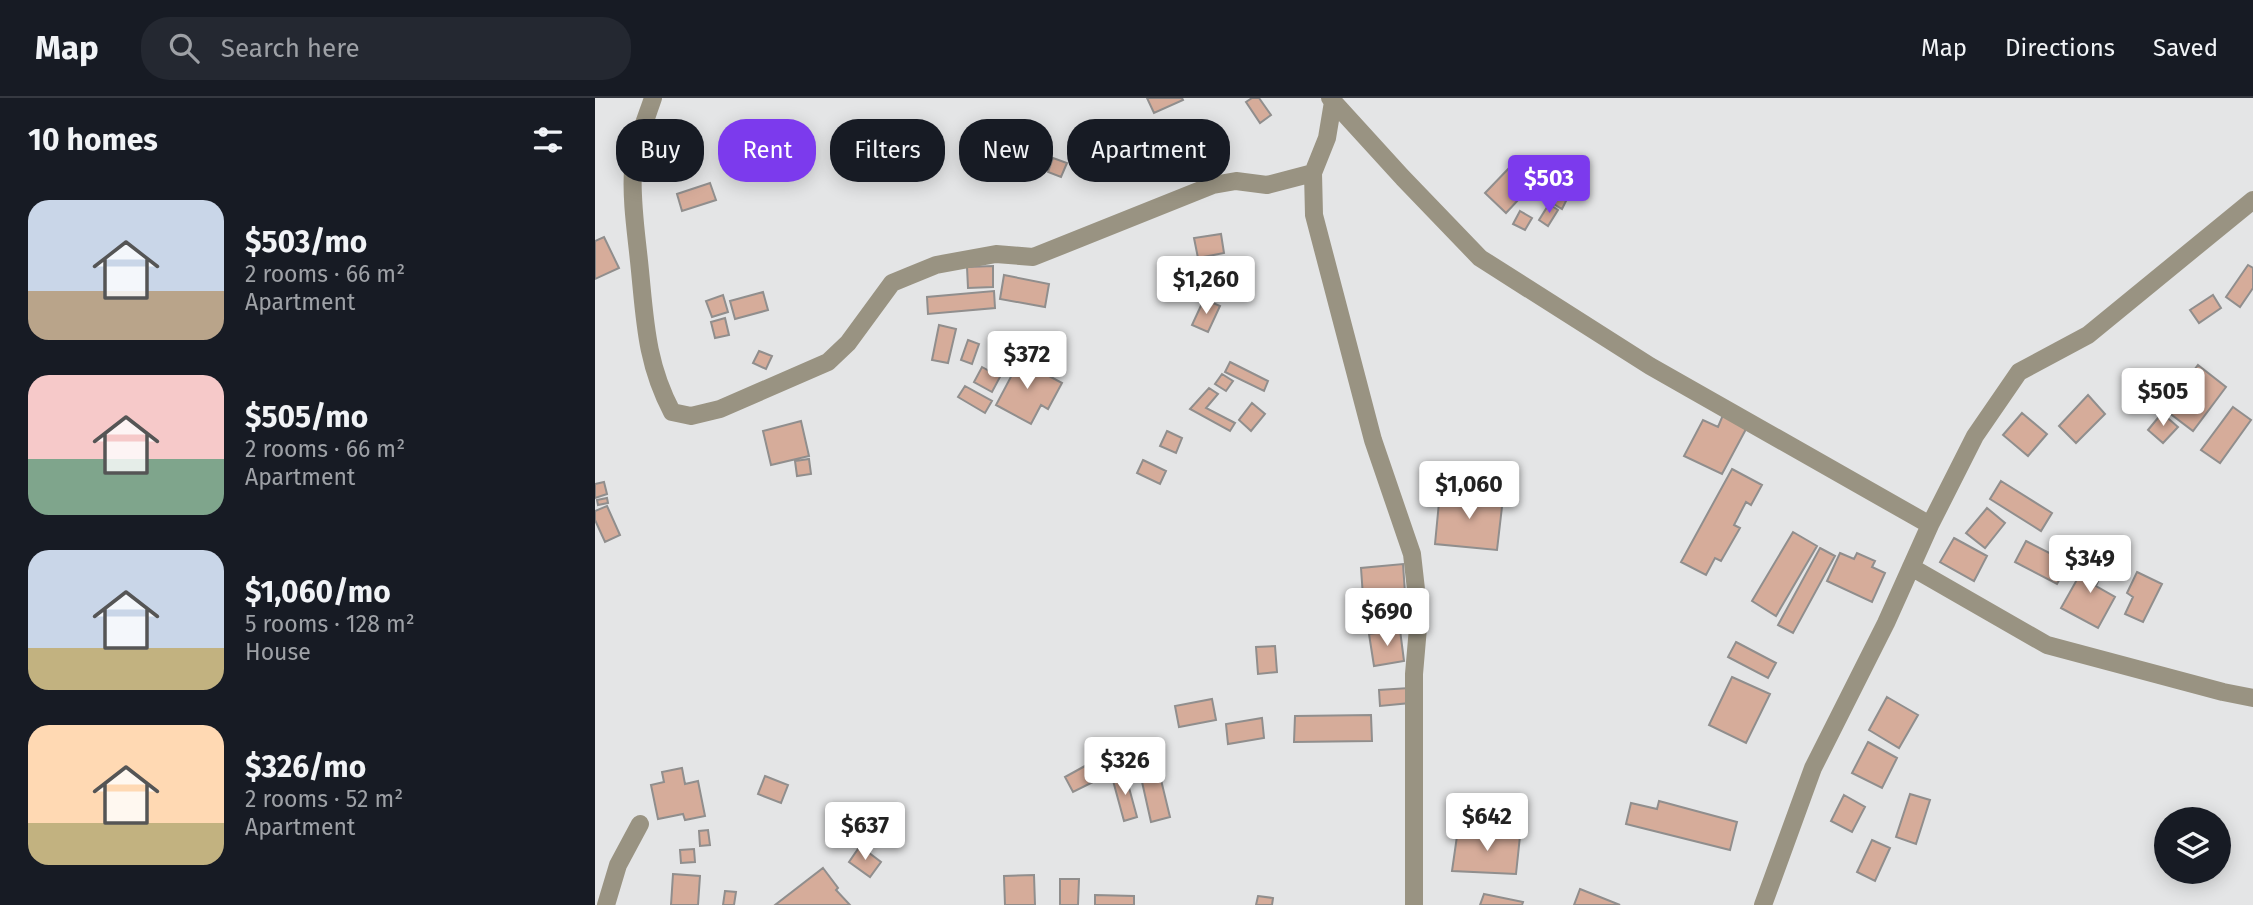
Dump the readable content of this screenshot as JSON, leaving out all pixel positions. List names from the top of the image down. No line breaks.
{"page":{"header":"Map","search":"Search here","nav":["Map","Directions","Saved"],"heading":"10 homes","chip":["Buy","Rent","Filters","New","Apartment"],"price":["$503","$1,260","$372","$505","$1,060","$349","$690","$326","$642","$637"],"list":[{"name":"$503/mo","note":"2 rooms · 66 m² · Apartment"},{"name":"$505/mo","note":"2 rooms · 66 m² · Apartment"},{"name":"$1,060/mo","note":"5 rooms · 128 m² · House"},{"name":"$326/mo","note":"2 rooms · 52 m² · Apartment"}]}}
